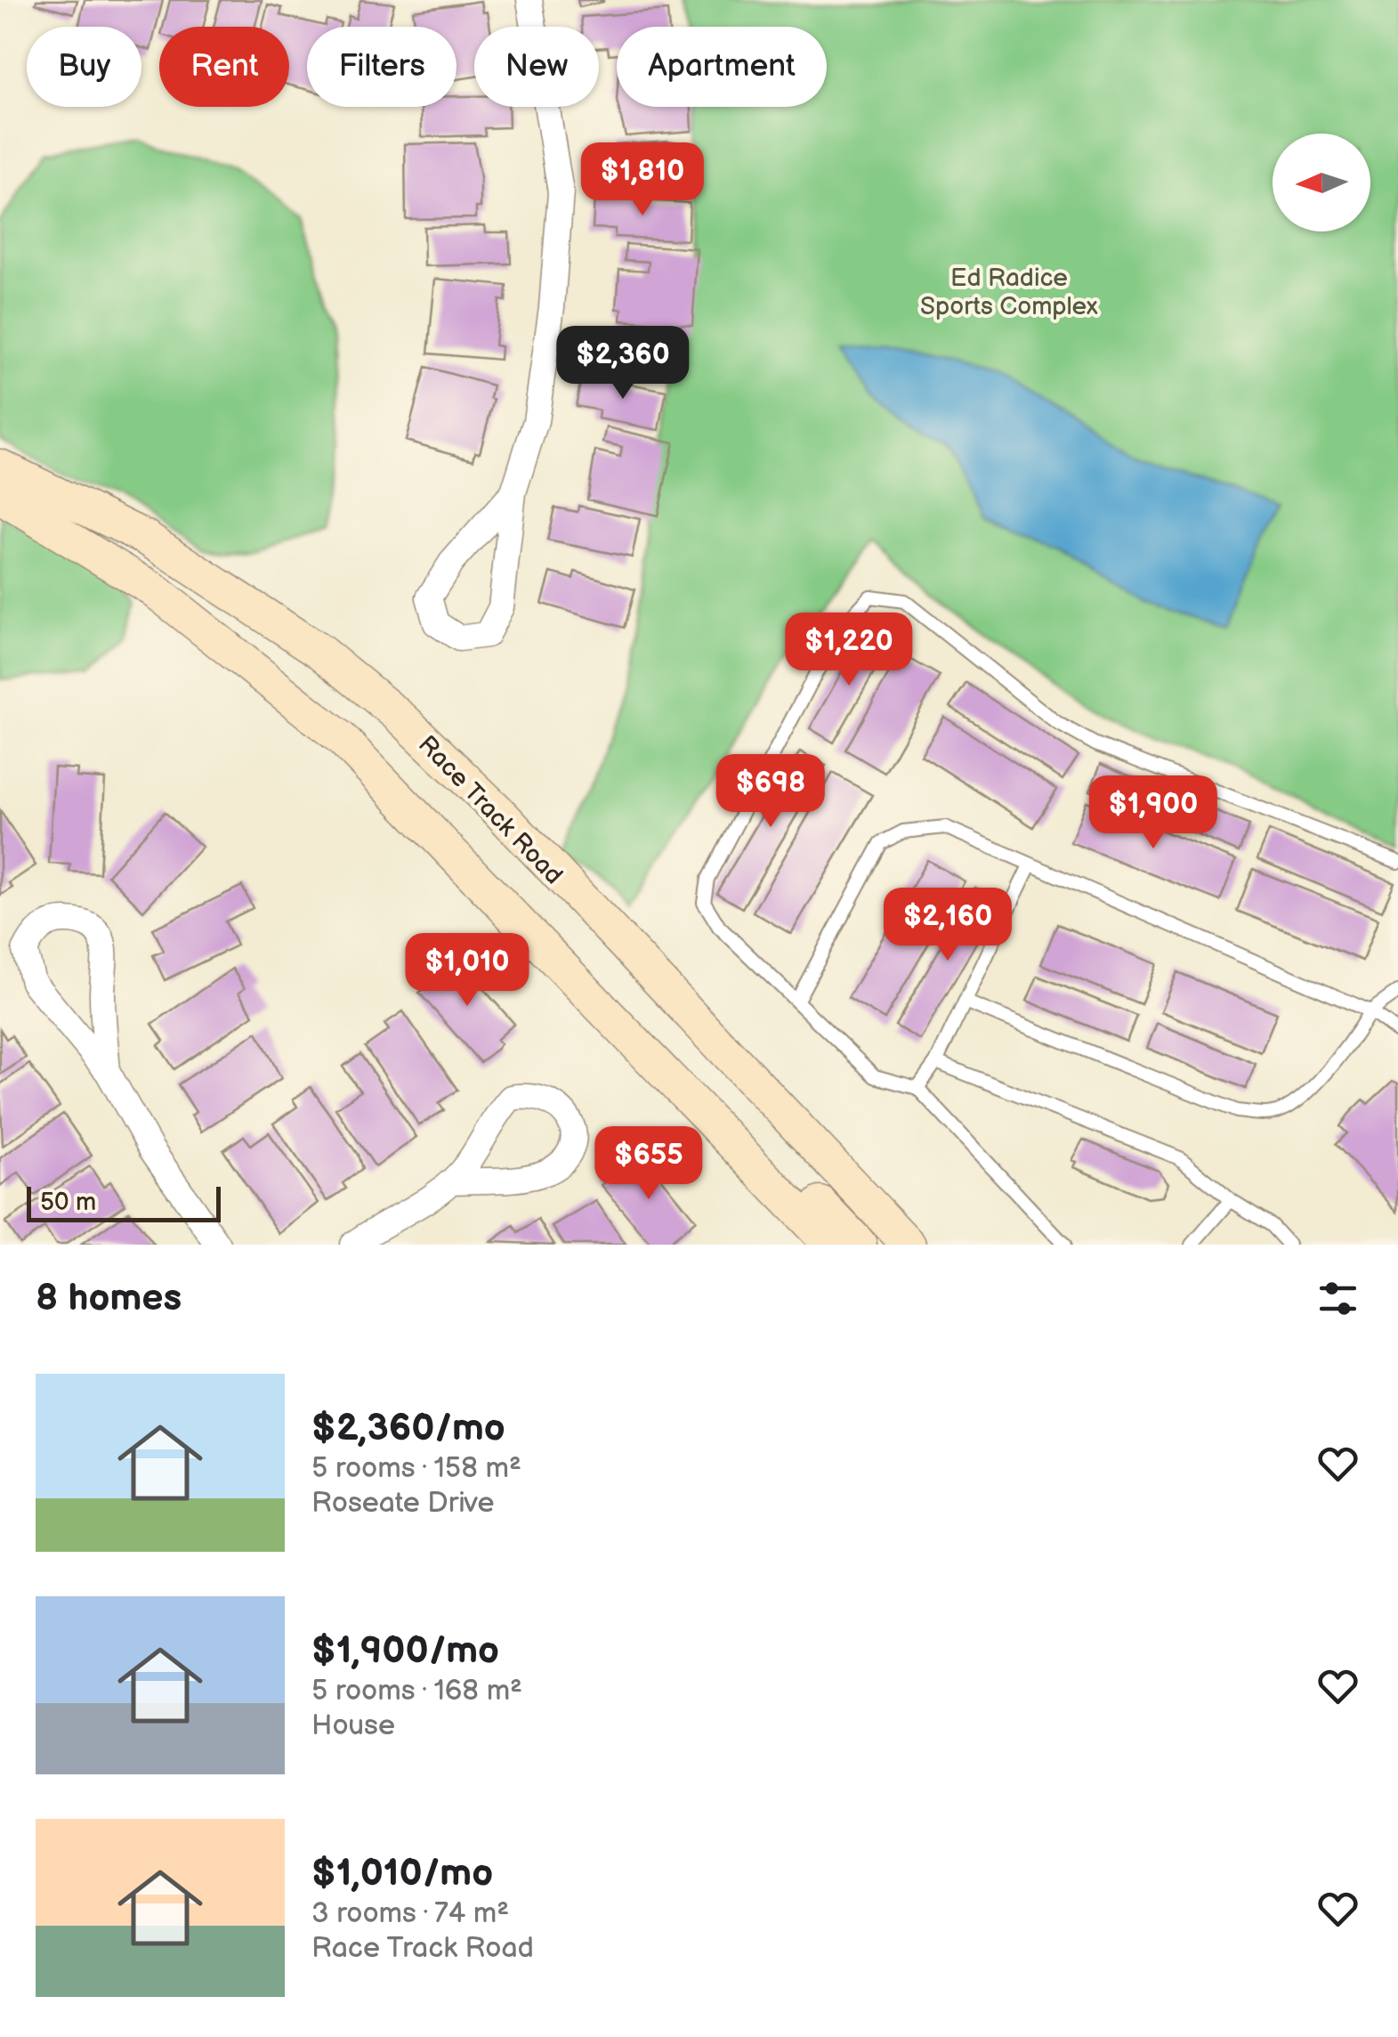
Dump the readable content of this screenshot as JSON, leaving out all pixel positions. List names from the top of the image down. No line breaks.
{"streets":{"main road":["Race Track Road"]},"parks":["Ed Radice Sports Complex"],"scale_bar":"50 m","north":"left","page":{"chip":["Buy","Rent","Filters","New","Apartment"],"price":["$1,810","$2,360","$1,220","$698","$1,900","$2,160","$1,010","$655"],"scale":"50 m","heading":"8 homes","list":[{"name":"$2,360/mo","note":"5 rooms · 158 m² · Roseate Drive"},{"name":"$1,900/mo","note":"5 rooms · 168 m² · House"},{"name":"$1,010/mo","note":"3 rooms · 74 m² · Race Track Road"}]}}
